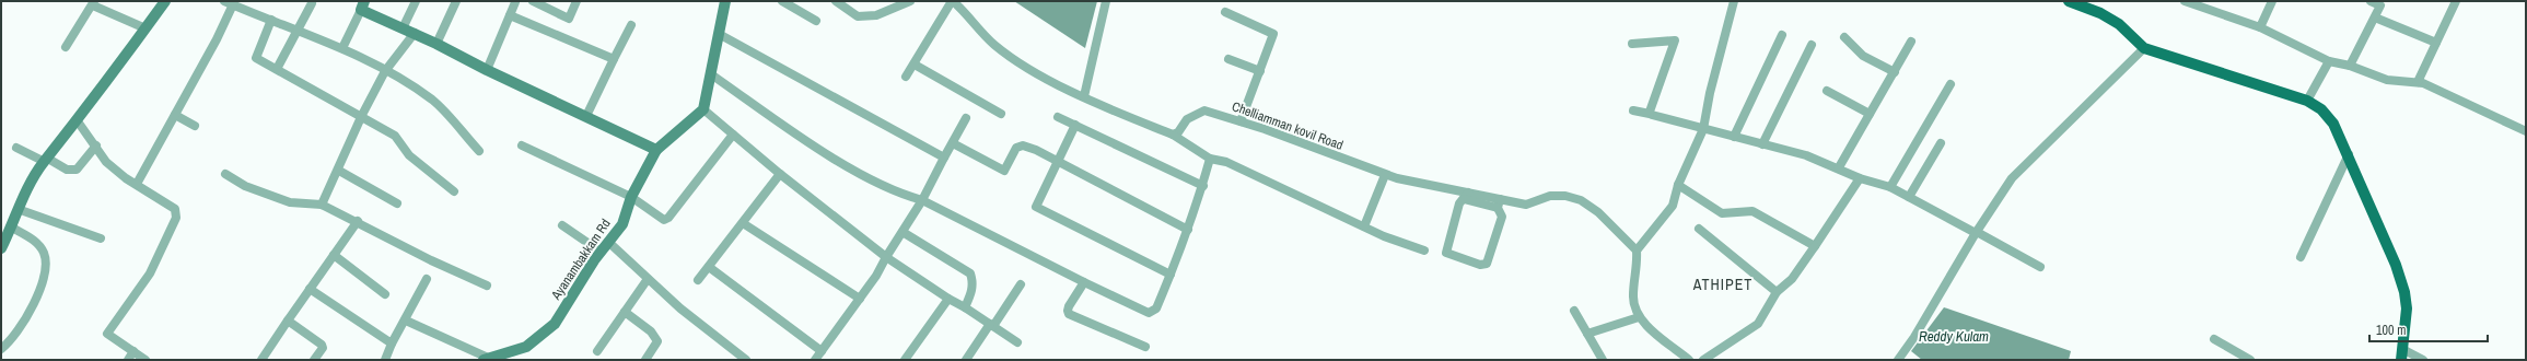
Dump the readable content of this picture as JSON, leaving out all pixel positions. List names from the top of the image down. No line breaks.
{"streets":{"street":["Chelliamman kovil Road","Ayanambakkam Rd"]},"districts":["ATHIPET"],"water":["Reddy Kulam"],"scale_bar":"100 m"}
